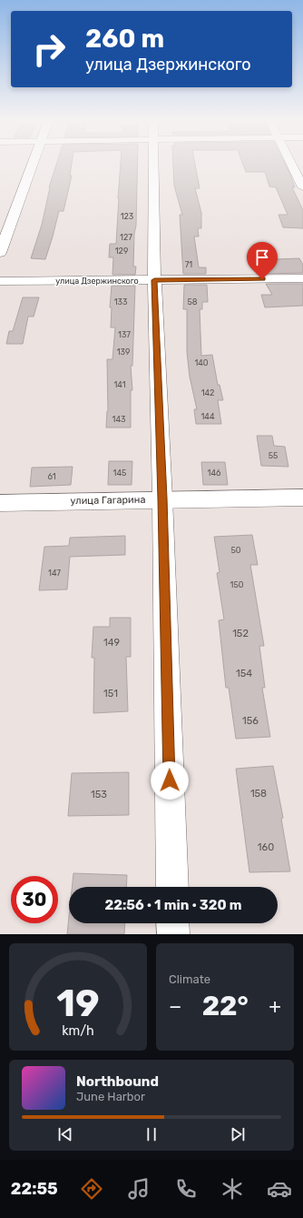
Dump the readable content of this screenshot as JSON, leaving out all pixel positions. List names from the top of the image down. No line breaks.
{"streets":{"main road":["улица Гагарина"],"street":["улица Дзержинского"]},"house_numbers":["123","127","129","71","133","58","137","139","140","141","142","144","143","55","145","146","61","50","147","150","152","149","154","151","156","158","153","160"],"page":{"turn":["260 m","улица Дзержинского"],"limit":"30","trip":"22:56 · 1 min · 320 m","tile":"Climate","heat":["−","22°","+"],"song":["Northbound","June Harbor"],"tabs":"22:55","gauge":["19","km/h"]}}
